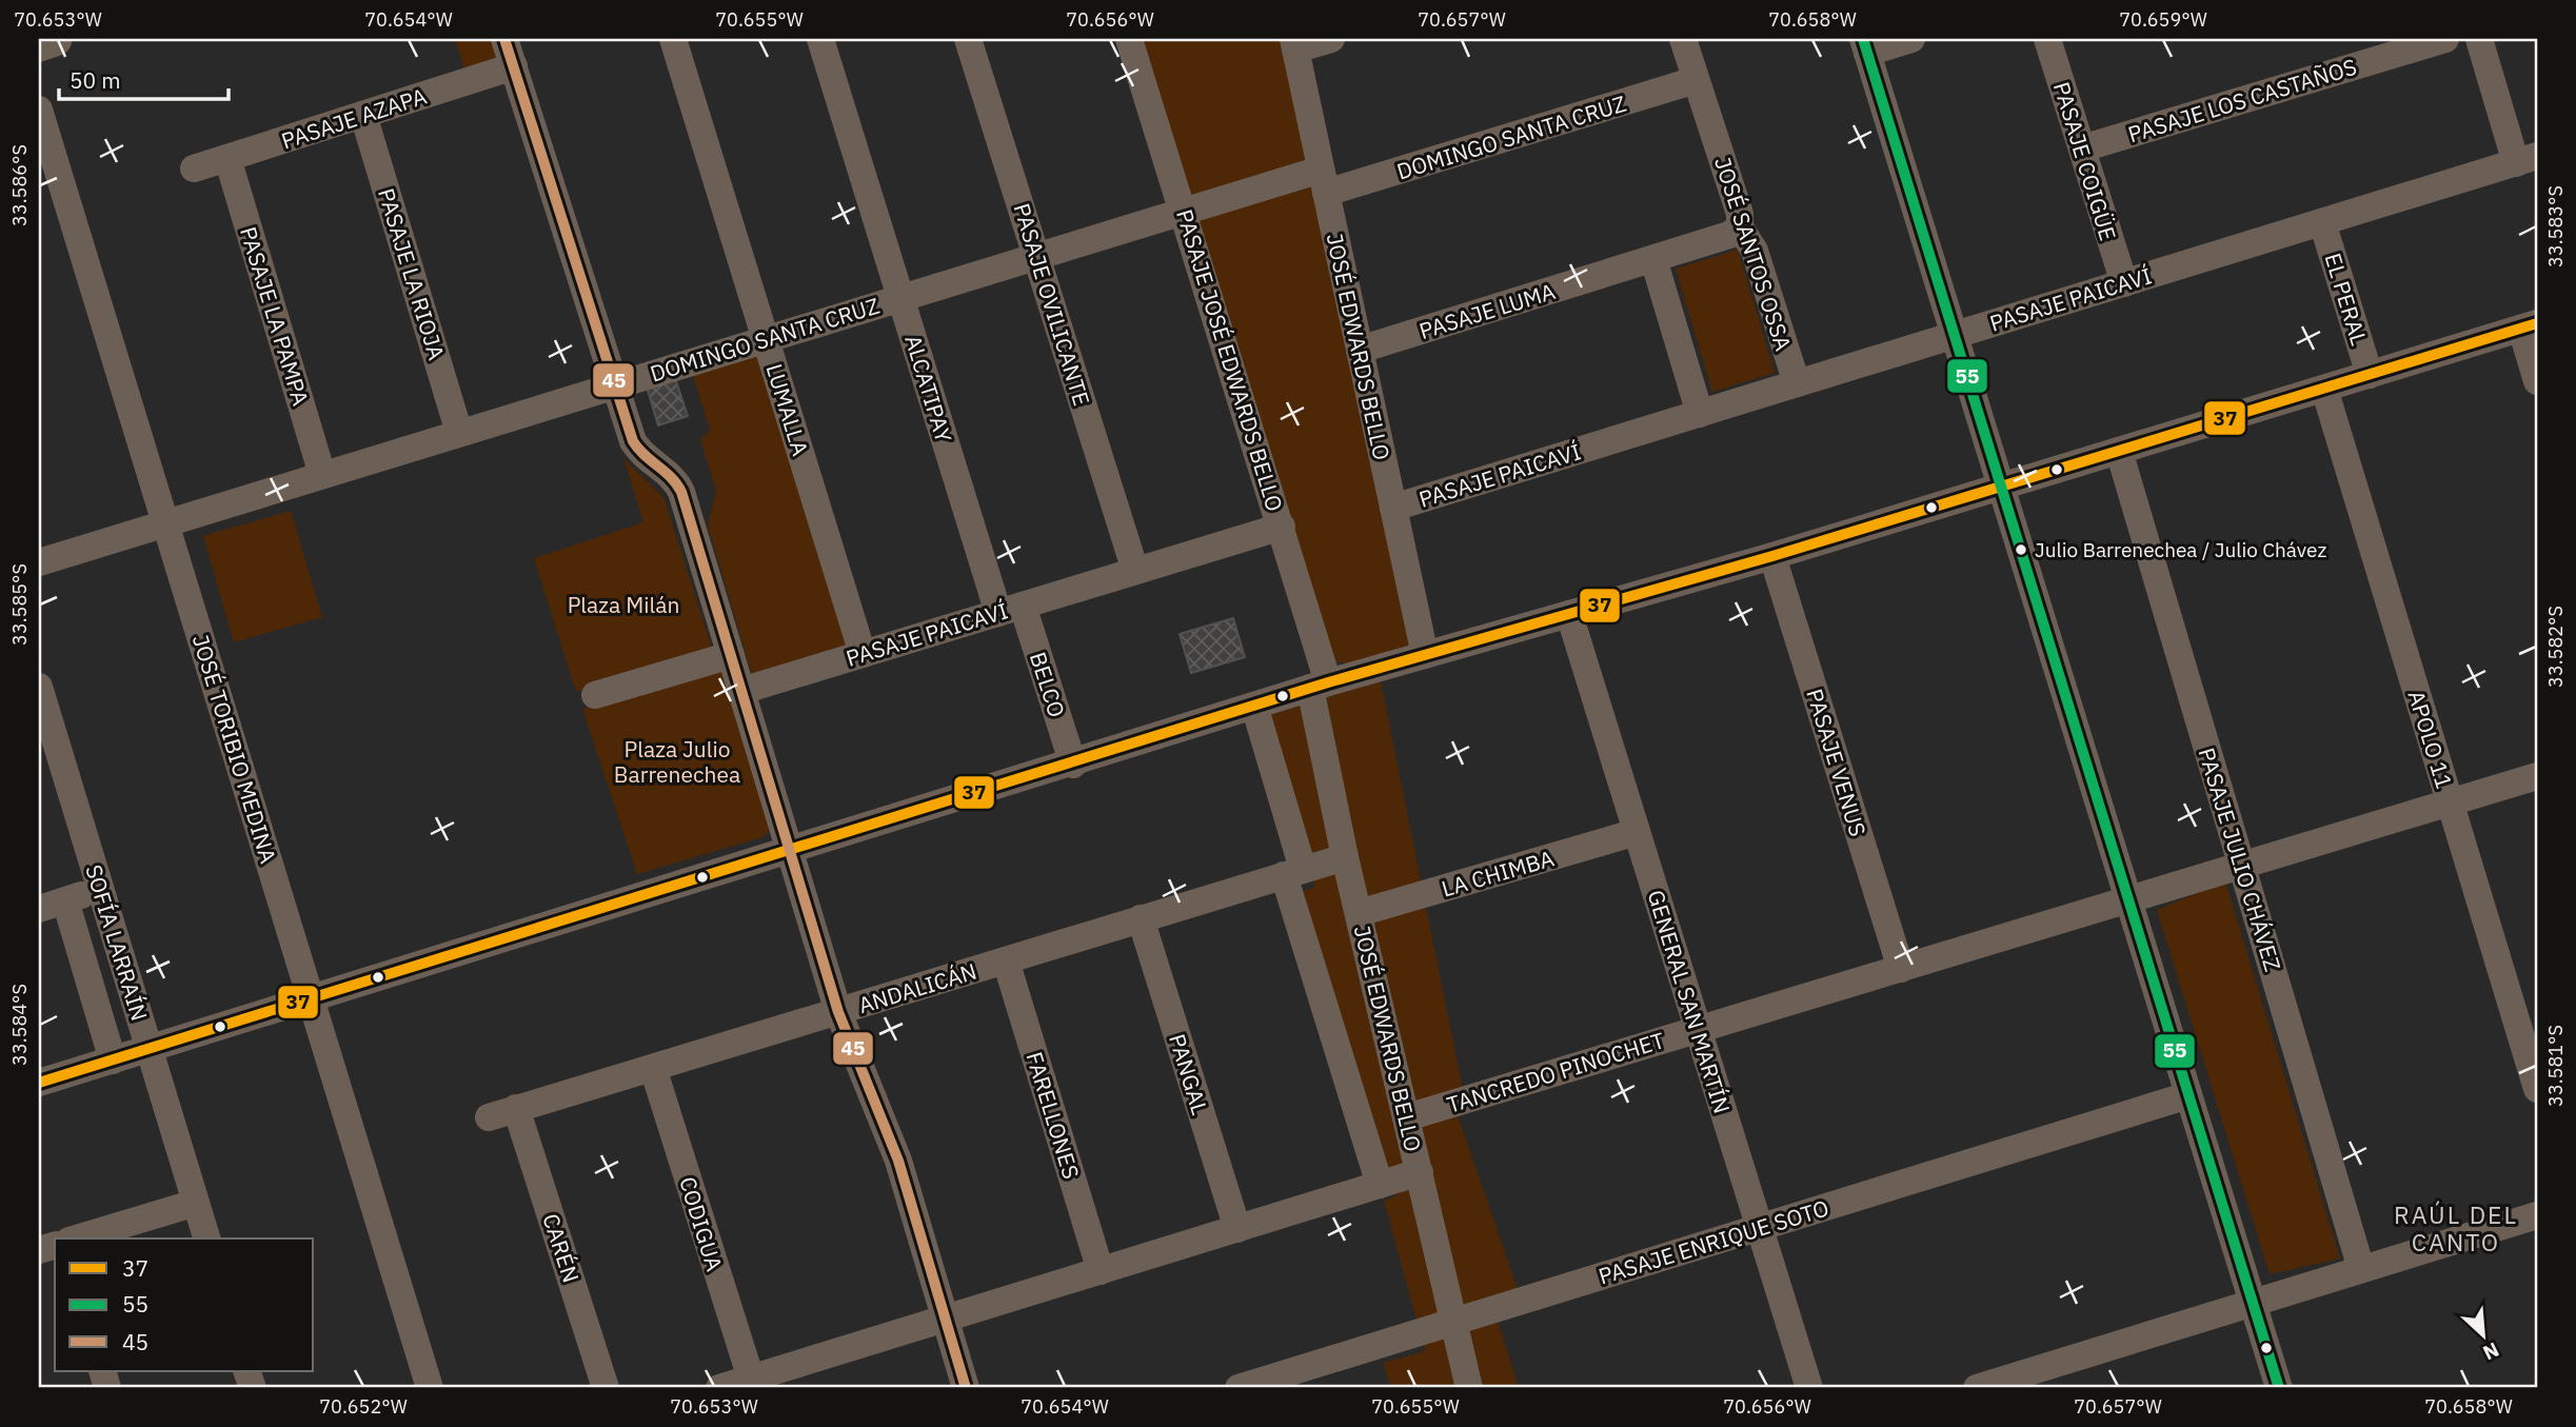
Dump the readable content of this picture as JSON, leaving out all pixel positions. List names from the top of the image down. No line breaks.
{"streets":{"street":["PASAJE LOS CASTAÑOS","PASAJE AZAPA","DOMINGO SANTA CRUZ","PASAJE COIGÜE","JOSÉ SANTOS OSSA","PASAJE LA RIOJA","PASAJE PAICAVÍ","EL PERAL","PASAJE OVILICANTE","PASAJE LUMA","PASAJE LA PAMPA","JOSÉ EDWARDS BELLO","PASAJE JOSÉ EDWARDS BELLO","ALCATIPAY","LUMALLA","BELCO","APOLO 11","JOSÉ TORIBIO MEDINA","PASAJE VENUS","PASAJE JULIO CHÁVEZ","LA CHIMBA","SOFÍA LARRAÍN","ANDALICÁN","GENERAL SAN MARTÍN","TANCREDO PINOCHET","PANGAL","FARELLONES","CODIGUA","PASAJE ENRIQUE SOTO","CARÉN"]},"crossings":[["PASAJE LOS CASTAÑOS","PASAJE COIGÜE"],["PASAJE AZAPA","PASAJE LA RIOJA"],["PASAJE AZAPA","PASAJE LA PAMPA"],["DOMINGO SANTA CRUZ","JOSÉ SANTOS OSSA"],["DOMINGO SANTA CRUZ","PASAJE LA RIOJA"],["DOMINGO SANTA CRUZ","PASAJE OVILICANTE"],["DOMINGO SANTA CRUZ","PASAJE LA PAMPA"],["DOMINGO SANTA CRUZ","JOSÉ EDWARDS BELLO"],["DOMINGO SANTA CRUZ","PASAJE JOSÉ EDWARDS BELLO"],["DOMINGO SANTA CRUZ","ALCATIPAY"],["DOMINGO SANTA CRUZ","LUMALLA"],["DOMINGO SANTA CRUZ","JOSÉ TORIBIO MEDINA"],["PASAJE COIGÜE","PASAJE PAICAVÍ"],["JOSÉ SANTOS OSSA","PASAJE PAICAVÍ"],["JOSÉ SANTOS OSSA","PASAJE LUMA"],["PASAJE PAICAVÍ","EL PERAL"],["PASAJE PAICAVÍ","PASAJE OVILICANTE"],["PASAJE PAICAVÍ","JOSÉ EDWARDS BELLO"],["PASAJE PAICAVÍ","PASAJE JOSÉ EDWARDS BELLO"],["PASAJE PAICAVÍ","ALCATIPAY"],["PASAJE PAICAVÍ","LUMALLA"],["PASAJE PAICAVÍ","BELCO"],["PASAJE LUMA","JOSÉ EDWARDS BELLO"],["JOSÉ EDWARDS BELLO","PASAJE JOSÉ EDWARDS BELLO"],["JOSÉ EDWARDS BELLO","LA CHIMBA"],["JOSÉ EDWARDS BELLO","ANDALICÁN"],["JOSÉ EDWARDS BELLO","TANCREDO PINOCHET"],["JOSÉ EDWARDS BELLO","PASAJE ENRIQUE SOTO"],["ALCATIPAY","BELCO"],["APOLO 11","TANCREDO PINOCHET"],["PASAJE VENUS","TANCREDO PINOCHET"],["PASAJE JULIO CHÁVEZ","TANCREDO PINOCHET"],["LA CHIMBA","GENERAL SAN MARTÍN"],["ANDALICÁN","PANGAL"],["ANDALICÁN","FARELLONES"],["ANDALICÁN","CODIGUA"],["ANDALICÁN","CARÉN"],["GENERAL SAN MARTÍN","TANCREDO PINOCHET"],["GENERAL SAN MARTÍN","PASAJE ENRIQUE SOTO"]],"districts":["RAÚL DEL CANTO"],"parks":["Plaza Milán","Plaza Julio Barrenechea"],"places":["Julio Barrenechea / Julio Chávez"],"lines":["transit line 55","transit line 45","transit line 37"],"legend":["37","55","45"],"scale_bar":"50 m","north":"bottom right","coordinates":["70.653°W","70.654°W","70.655°W","70.656°W","70.657°W","70.658°W","70.659°W","33.586°S","33.583°S","33.585°S","33.582°S","33.584°S","33.581°S","70.652°W"]}
